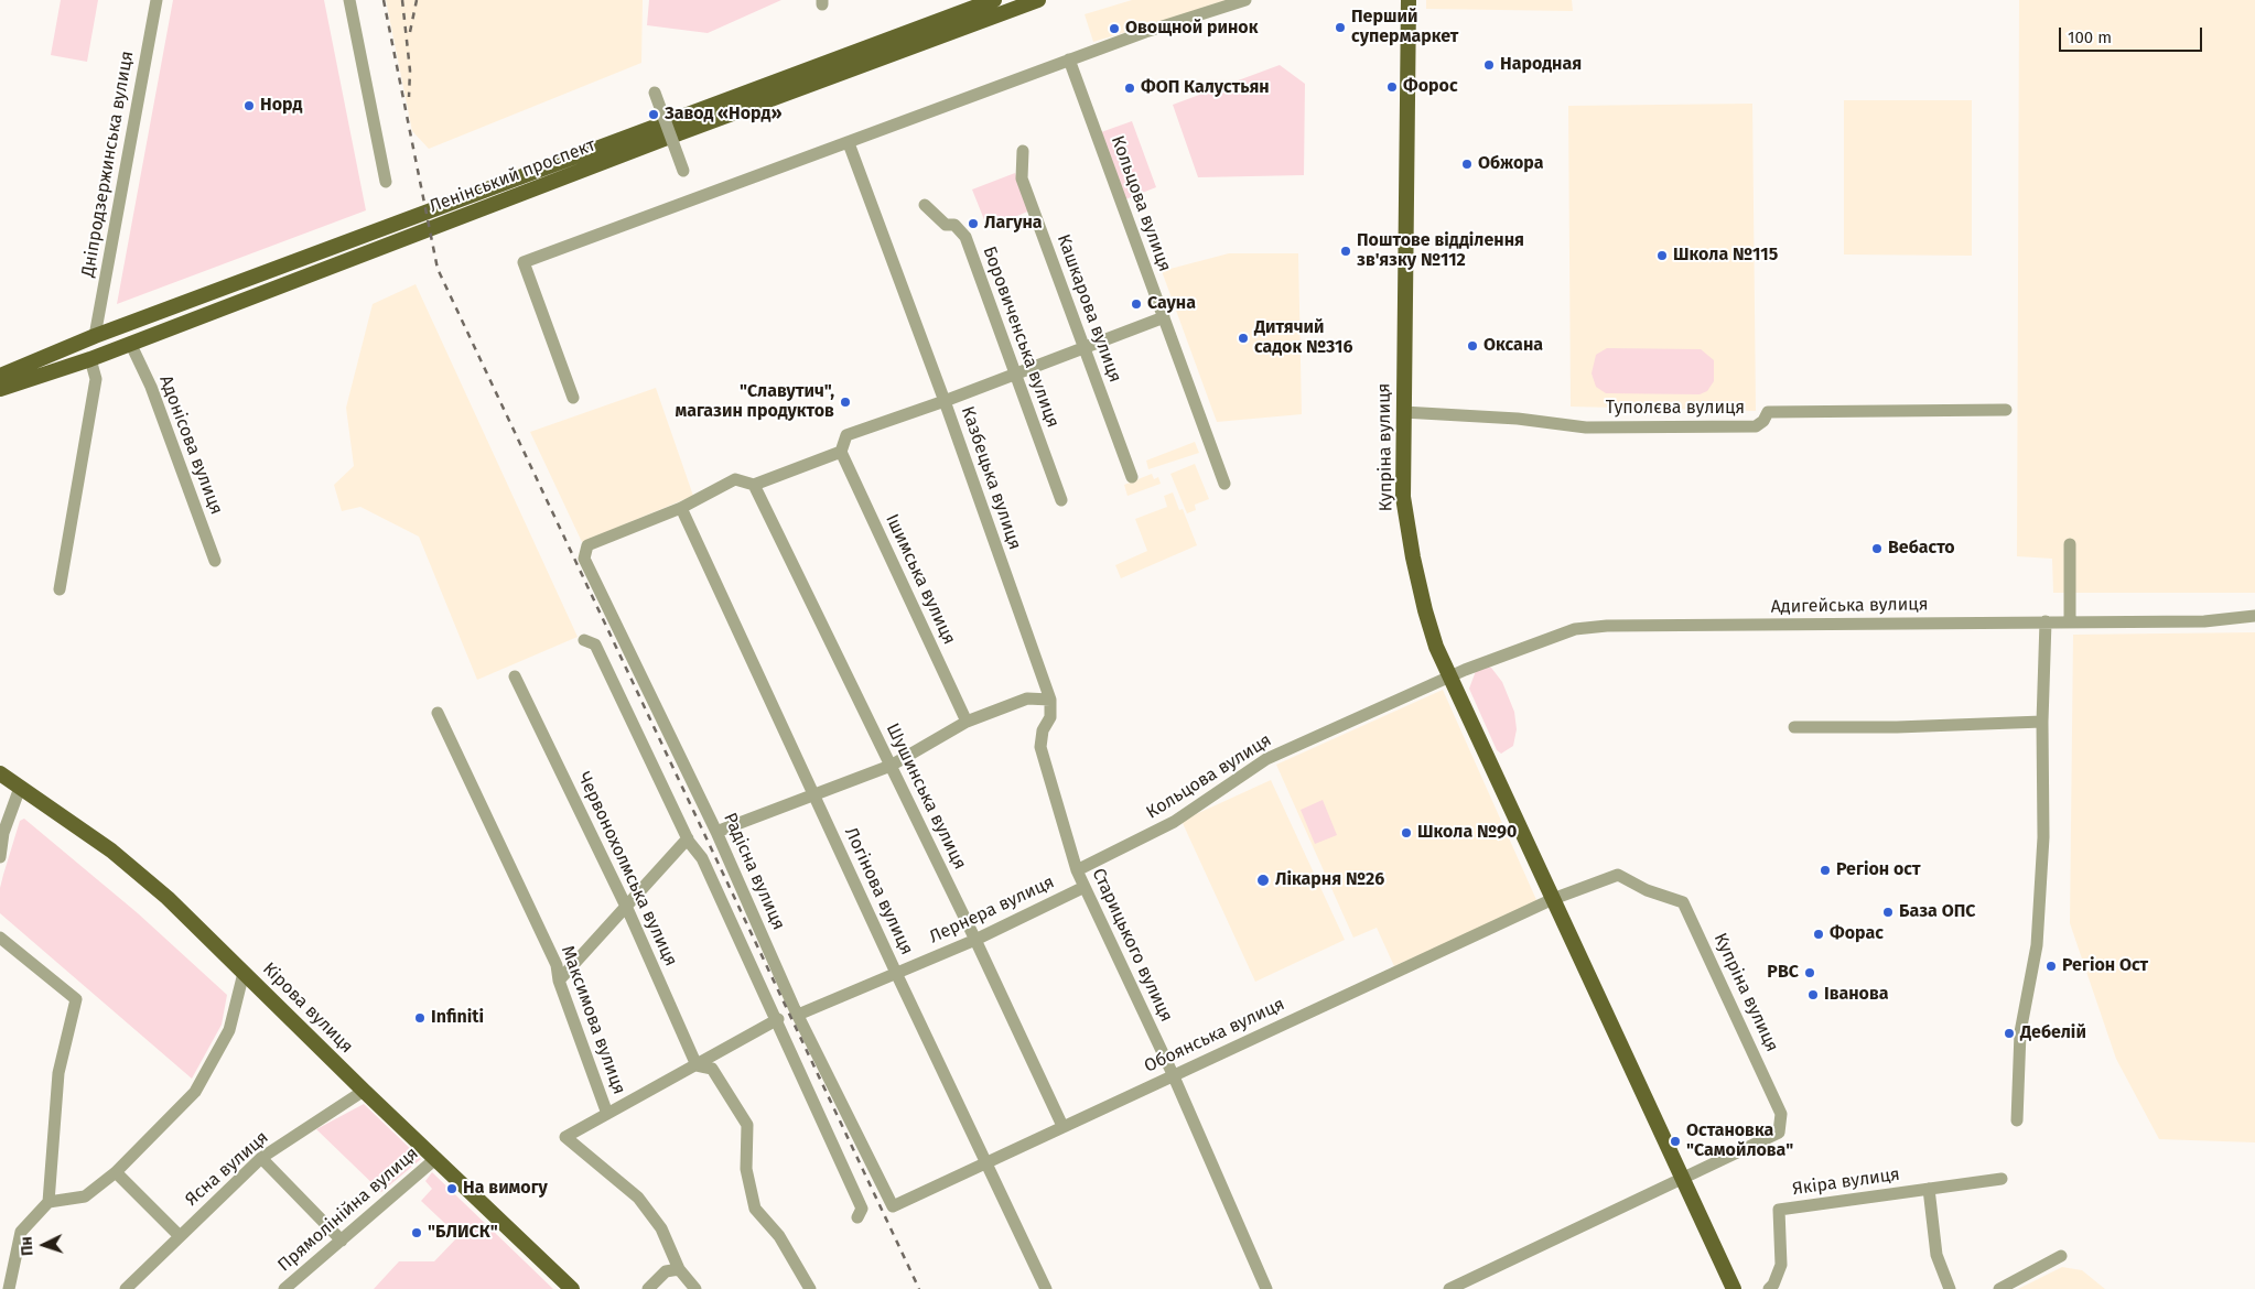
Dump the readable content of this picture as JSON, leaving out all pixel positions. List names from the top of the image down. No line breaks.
{"streets":{"main road":["Ленінський проспект","Купріна вулиця","Кірова вулиця"],"street":["Дніпродзержинська вулиця","Кольцова вулиця","Кашкарова вулиця","Боровиченська вулиця","Туполєва вулиця","Адонісова вулиця","Казбецька вулиця","Ішимська вулиця","Адигейська вулиця","Шушинська вулиця","Червонохолмська вулиця","Радісна вулиця","Логінова вулиця","Лернера вулиця","Старицького вулиця","Максимова вулиця","Обоянська вулиця","Ясна вулиця","Якіра вулиця","Прямолінійна вулиця"]},"crossings":[["Дніпродзержинська вулиця","Ленінський проспект"],["Ленінський проспект","Адонісова вулиця"],["Кольцова вулиця","Купріна вулиця"],["Кольцова вулиця","Адигейська вулиця"],["Кольцова вулиця","Старицького вулиця"],["Туполєва вулиця","Купріна вулиця"],["Купріна вулиця","Адигейська вулиця"],["Купріна вулиця","Обоянська вулиця"],["Казбецька вулиця","Старицького вулиця"],["Шушинська вулиця","Лернера вулиця"],["Шушинська вулиця","Обоянська вулиця"],["Радісна вулиця","Логінова вулиця"],["Радісна вулиця","Лернера вулиця"],["Радісна вулиця","Обоянська вулиця"],["Логінова вулиця","Лернера вулиця"],["Логінова вулиця","Обоянська вулиця"],["Лернера вулиця","Старицького вулиця"],["Старицького вулиця","Обоянська вулиця"],["Кірова вулиця","Ясна вулиця"],["Кірова вулиця","Прямолінійна вулиця"]],"places":["Перший супермаркет","Овощной ринок","Народная","Форос","ФОП Калустьян","Норд","Завод «Норд»","Обжора","Лагуна","Поштове відділення зв'язку №112","Школа №115","Сауна","Дитячий садок №316","Оксана","\"Славутич\", магазин продуктов","Вебасто","Школа №90","Регіон ост","Лікарня №26","База ОПС","Форас","Регіон Ост","РВС","Іванова","Infiniti","Дебелій","Остановка \"Самойлова\"","На вимогу","\"БЛИСК\""],"scale_bar":"100 m","north":"left"}
